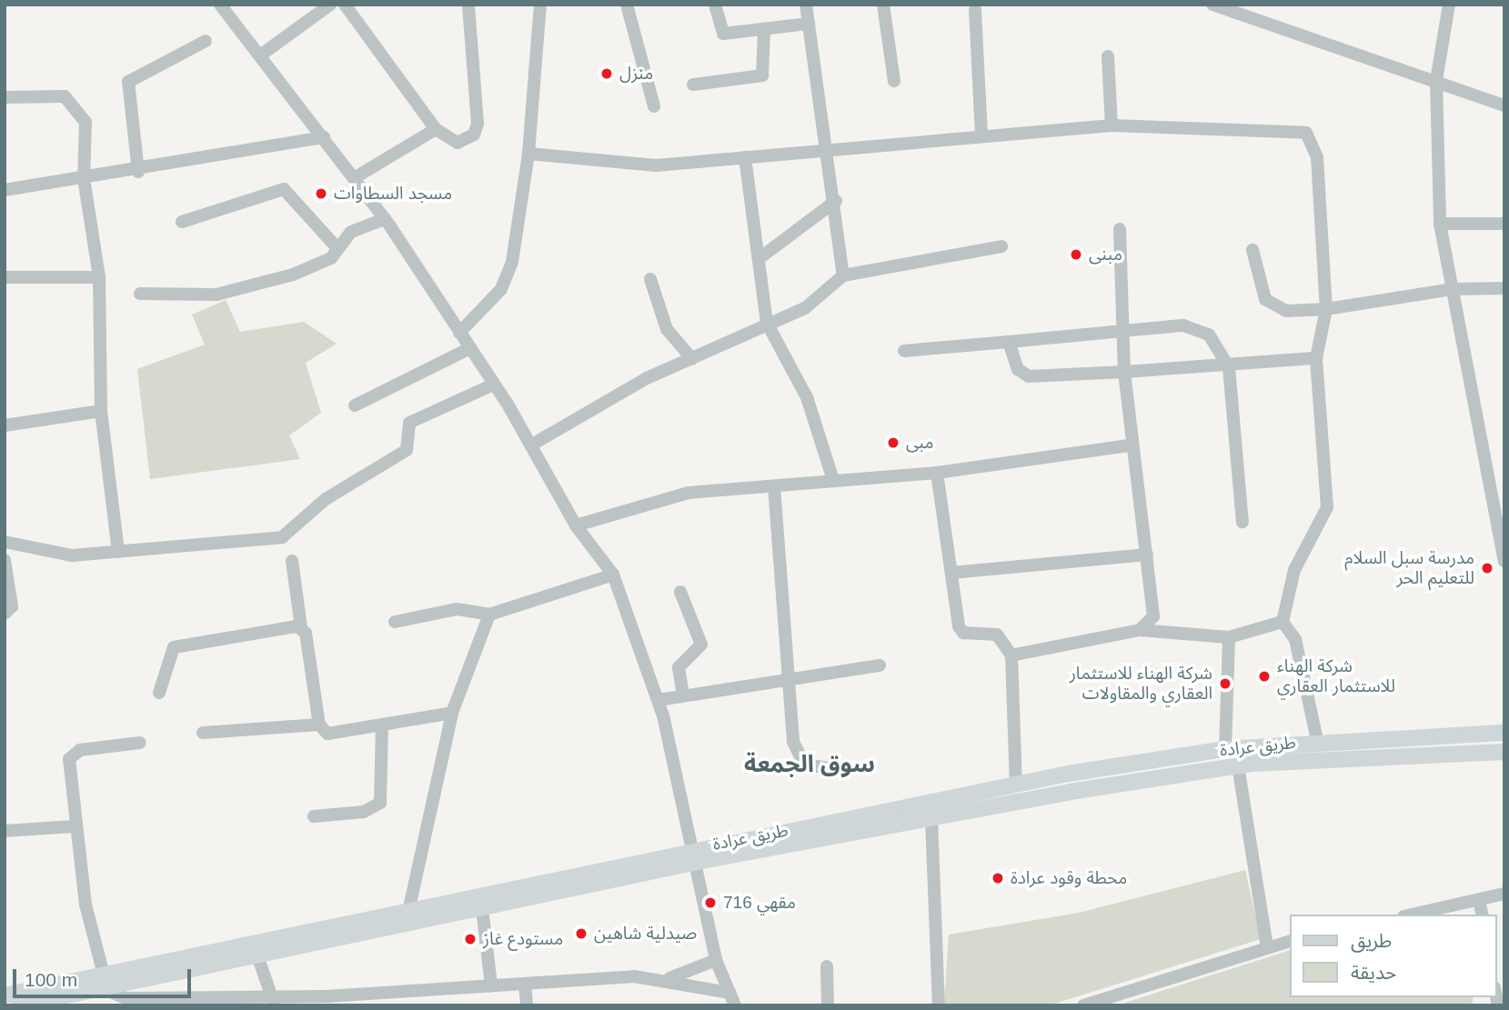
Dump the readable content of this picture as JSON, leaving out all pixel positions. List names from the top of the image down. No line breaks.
{"streets":{"main road":["طريق عرادة"]},"districts":["سوق الجمعة"],"places":["منزل","مسجد السطاوات","مبنى","مبى","مدرسة سبل السلام للتعليم الحر","شركة الهناء للاستثمار العقاري","شركة الهناء للاستثمار العقاري والمقاولات","محطة وقود عرادة","مقهي 716","صيدلية شاهين","مستودع غاز"],"legend":["طريق","حديقة"],"scale_bar":"100 m"}
